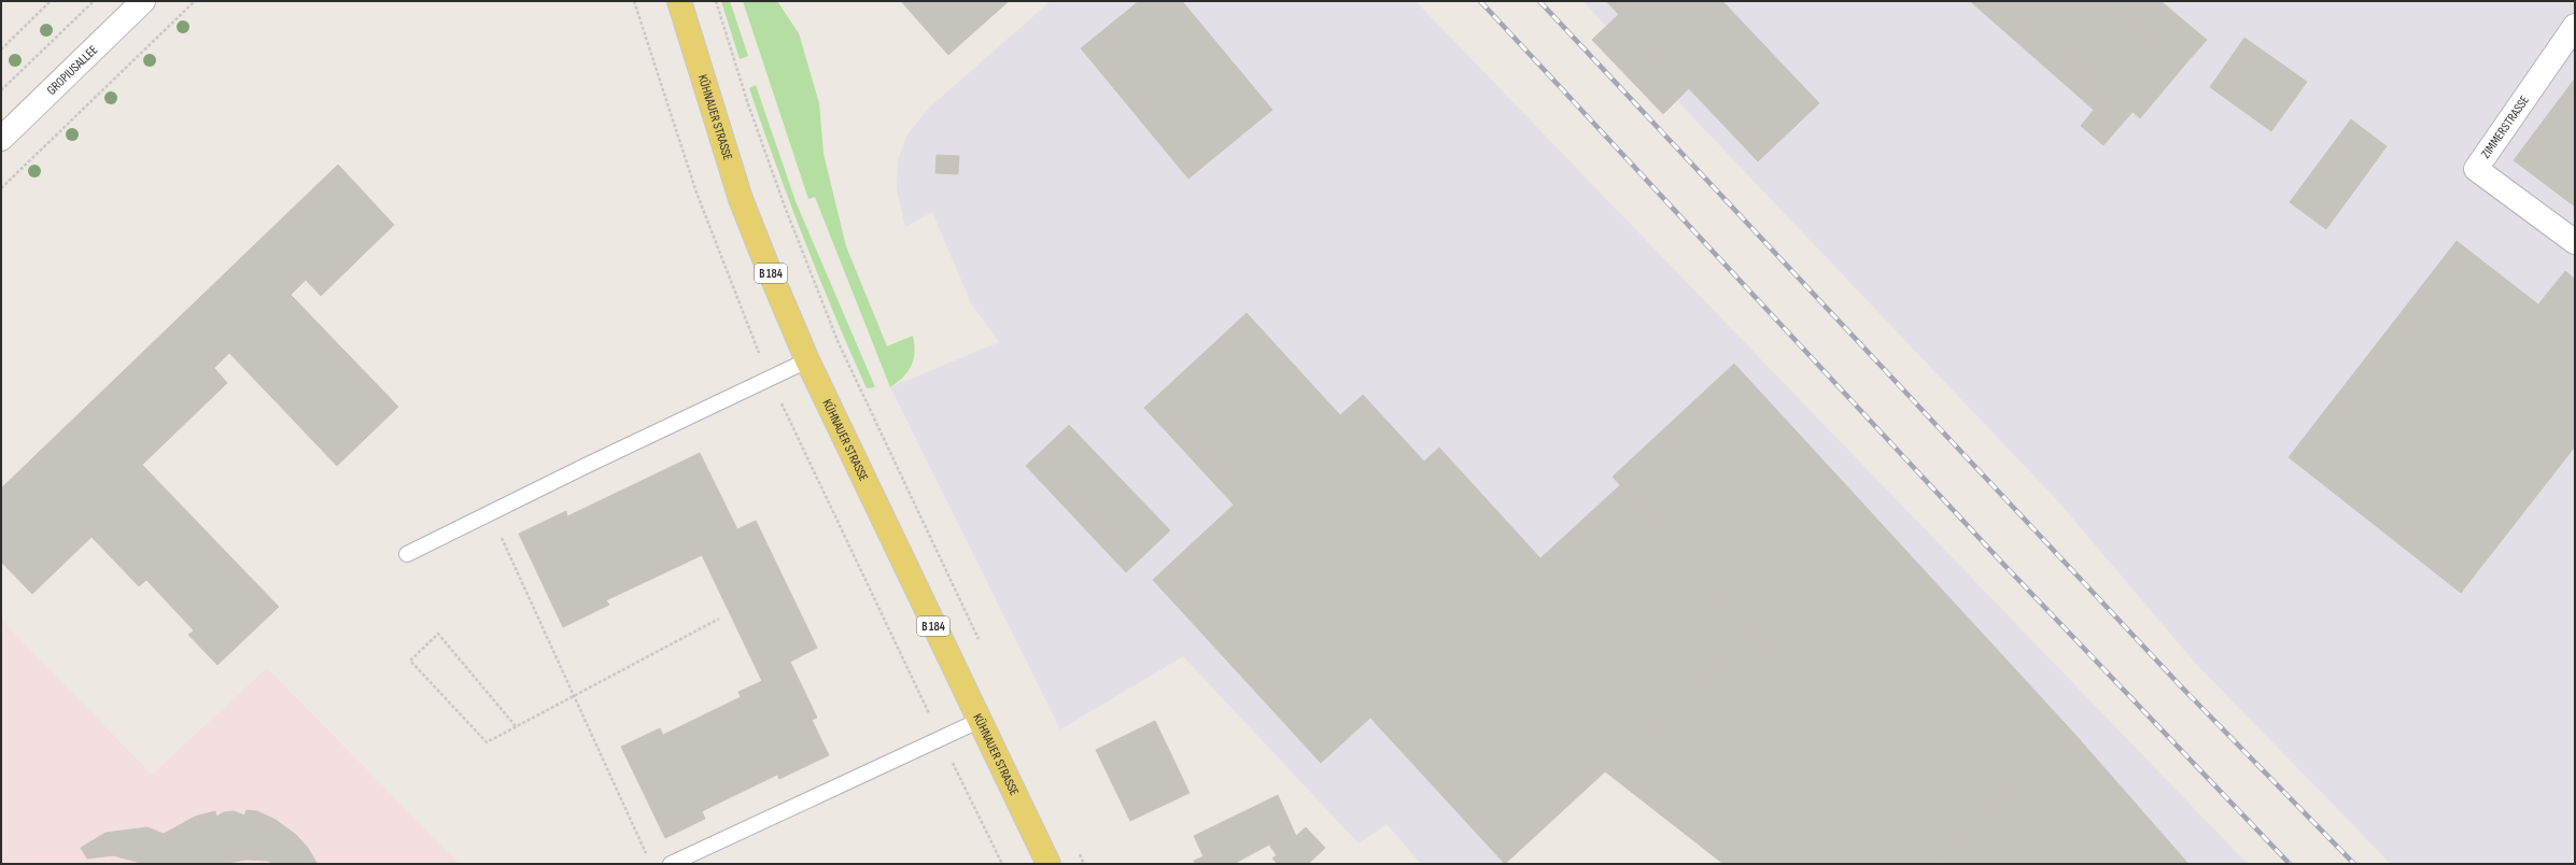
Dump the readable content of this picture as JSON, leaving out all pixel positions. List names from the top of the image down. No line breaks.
{"streets":{"main road":["KÜHNAUER STRASSE","B 184"],"street":["GROPIUSALLEE","ZIMMERSTRASSE"]}}
